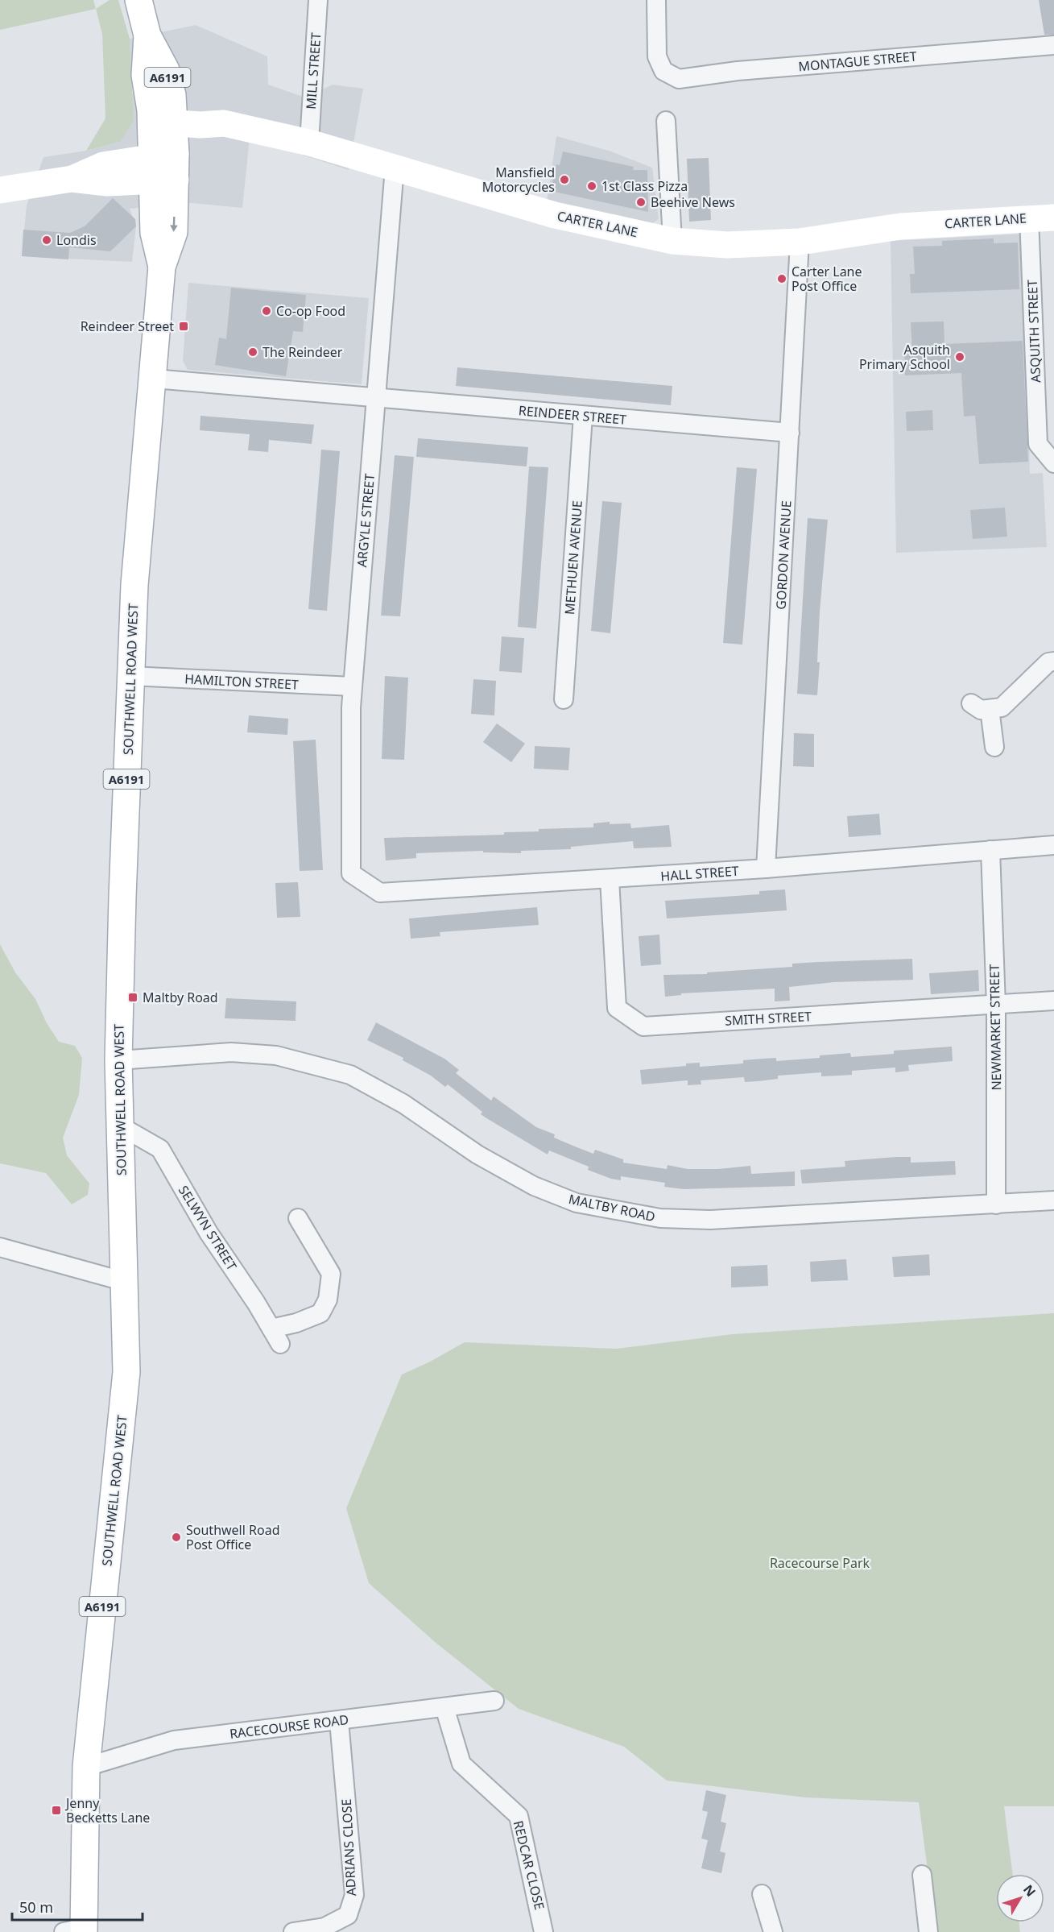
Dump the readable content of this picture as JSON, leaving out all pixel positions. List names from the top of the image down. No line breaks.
{"streets":{"main road":["A6191","CARTER LANE","SOUTHWELL ROAD WEST"],"street":["MONTAGUE STREET","MILL STREET","ASQUITH STREET","REINDEER STREET","ARGYLE STREET","GORDON AVENUE","METHUEN AVENUE","HAMILTON STREET","HALL STREET","SMITH STREET","NEWMARKET STREET","MALTBY ROAD","SELWYN STREET","RACECOURSE ROAD","ADRIANS CLOSE","REDCAR CLOSE"]},"crossings":[["MILL STREET","CARTER LANE"],["A6191","CARTER LANE"],["A6191","SOUTHWELL ROAD WEST"],["CARTER LANE","ASQUITH STREET"],["CARTER LANE","ARGYLE STREET"],["CARTER LANE","GORDON AVENUE"],["REINDEER STREET","ARGYLE STREET"],["REINDEER STREET","GORDON AVENUE"],["REINDEER STREET","METHUEN AVENUE"],["REINDEER STREET","SOUTHWELL ROAD WEST"],["ARGYLE STREET","HAMILTON STREET"],["ARGYLE STREET","HALL STREET"],["GORDON AVENUE","HALL STREET"],["SOUTHWELL ROAD WEST","HAMILTON STREET"],["SOUTHWELL ROAD WEST","MALTBY ROAD"],["SOUTHWELL ROAD WEST","SELWYN STREET"],["SOUTHWELL ROAD WEST","RACECOURSE ROAD"],["HALL STREET","SMITH STREET"],["HALL STREET","NEWMARKET STREET"],["SMITH STREET","NEWMARKET STREET"],["NEWMARKET STREET","MALTBY ROAD"],["RACECOURSE ROAD","ADRIANS CLOSE"],["RACECOURSE ROAD","REDCAR CLOSE"]],"parks":["Racecourse Park"],"places":{"other":["Mansfield Motorcycles","1st Class Pizza","Beehive News","Londis","Carter Lane Post Office","Co-op Food","The Reindeer","Asquith Primary School","Southwell Road Post Office"],"transit":["Reindeer Street","Maltby Road","Jenny Becketts Lane"]},"scale_bar":"50 m","north":"top right"}
